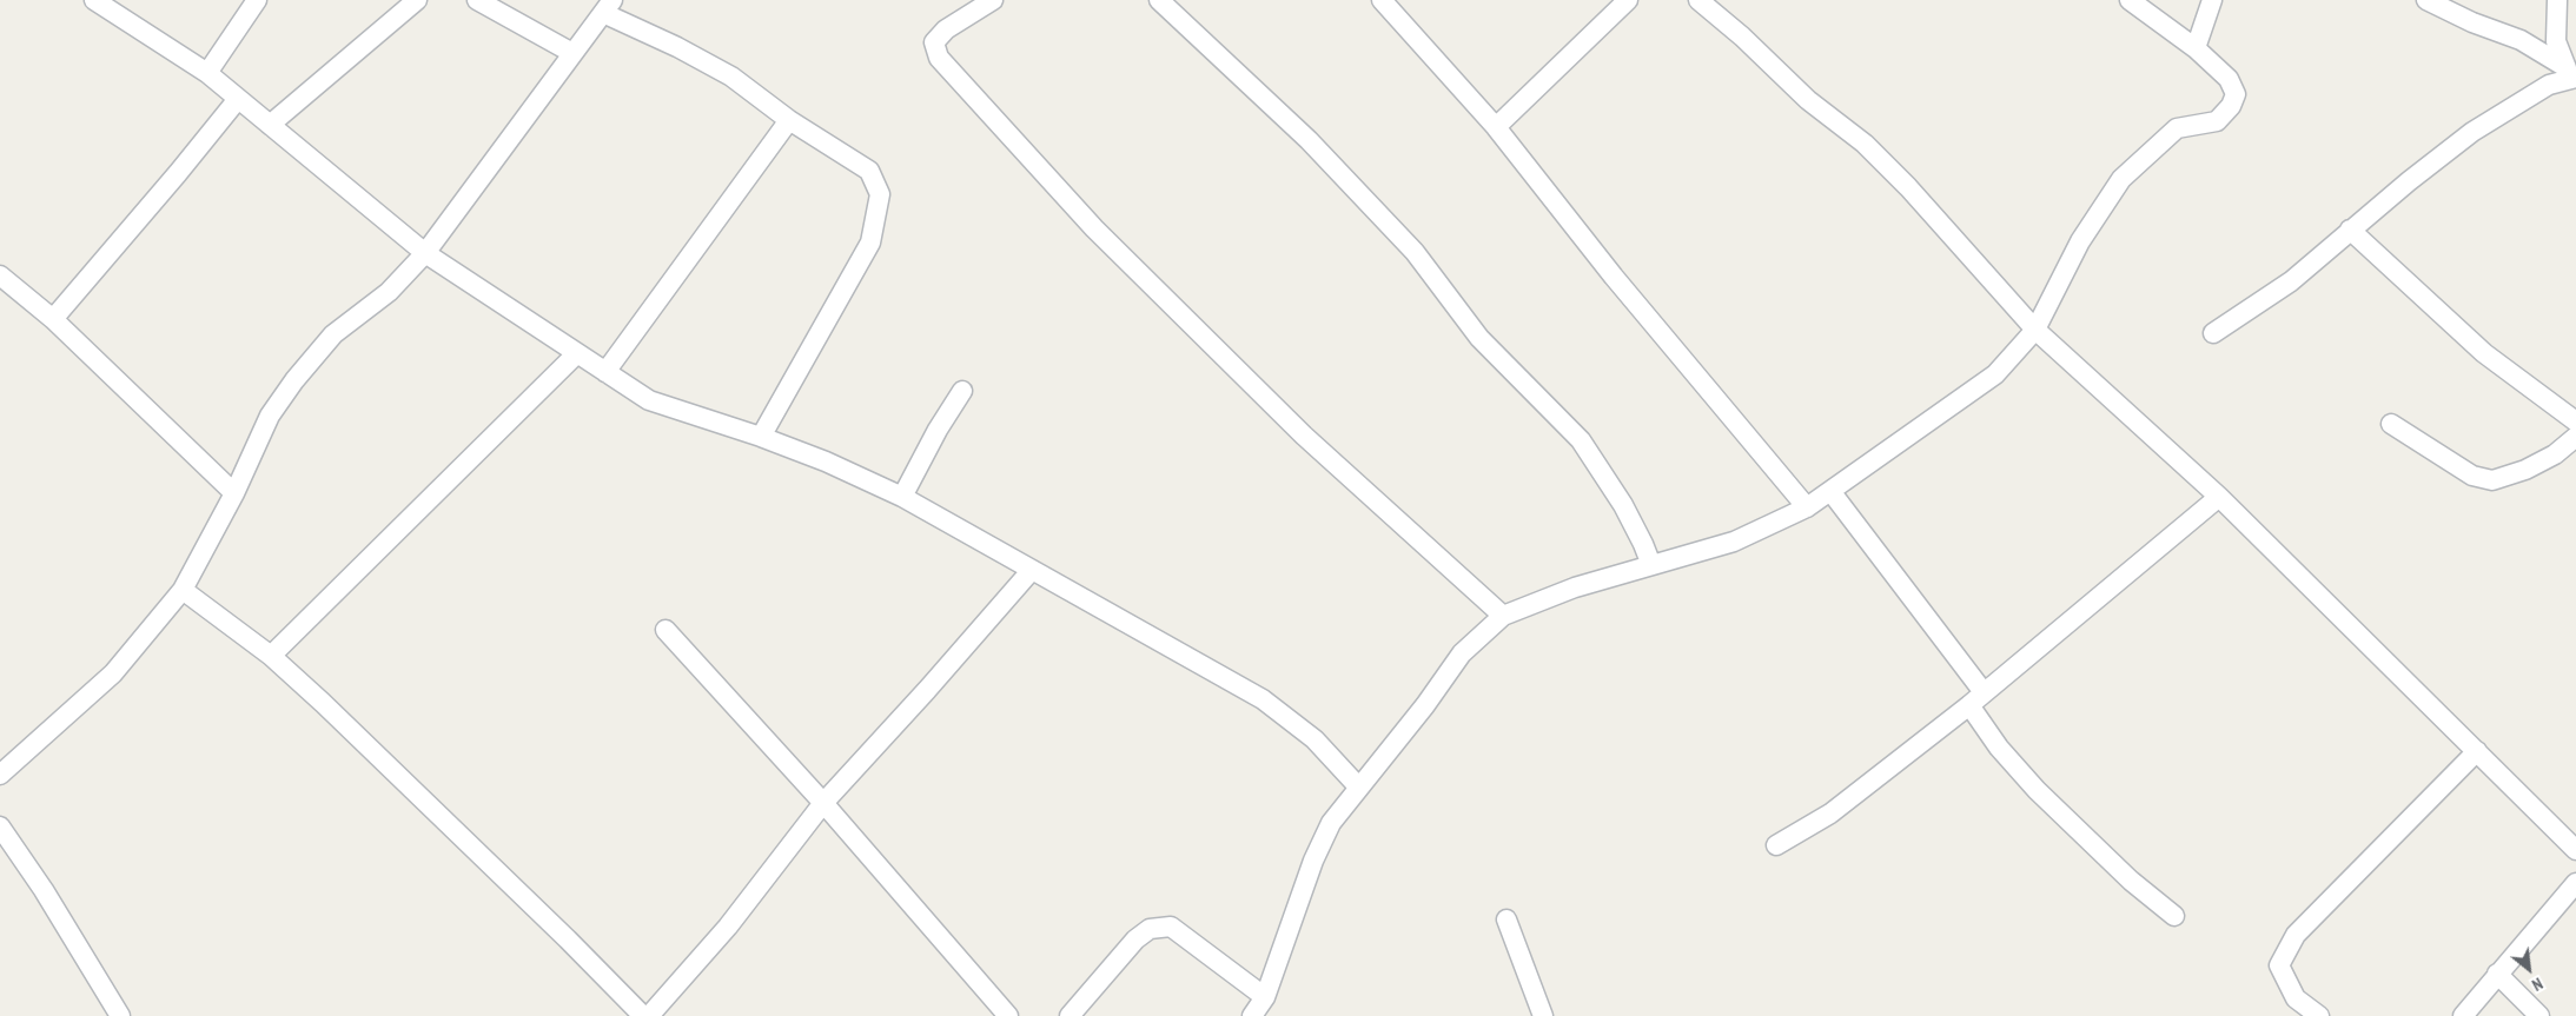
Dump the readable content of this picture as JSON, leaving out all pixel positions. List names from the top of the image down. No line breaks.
{"north":"bottom right"}
